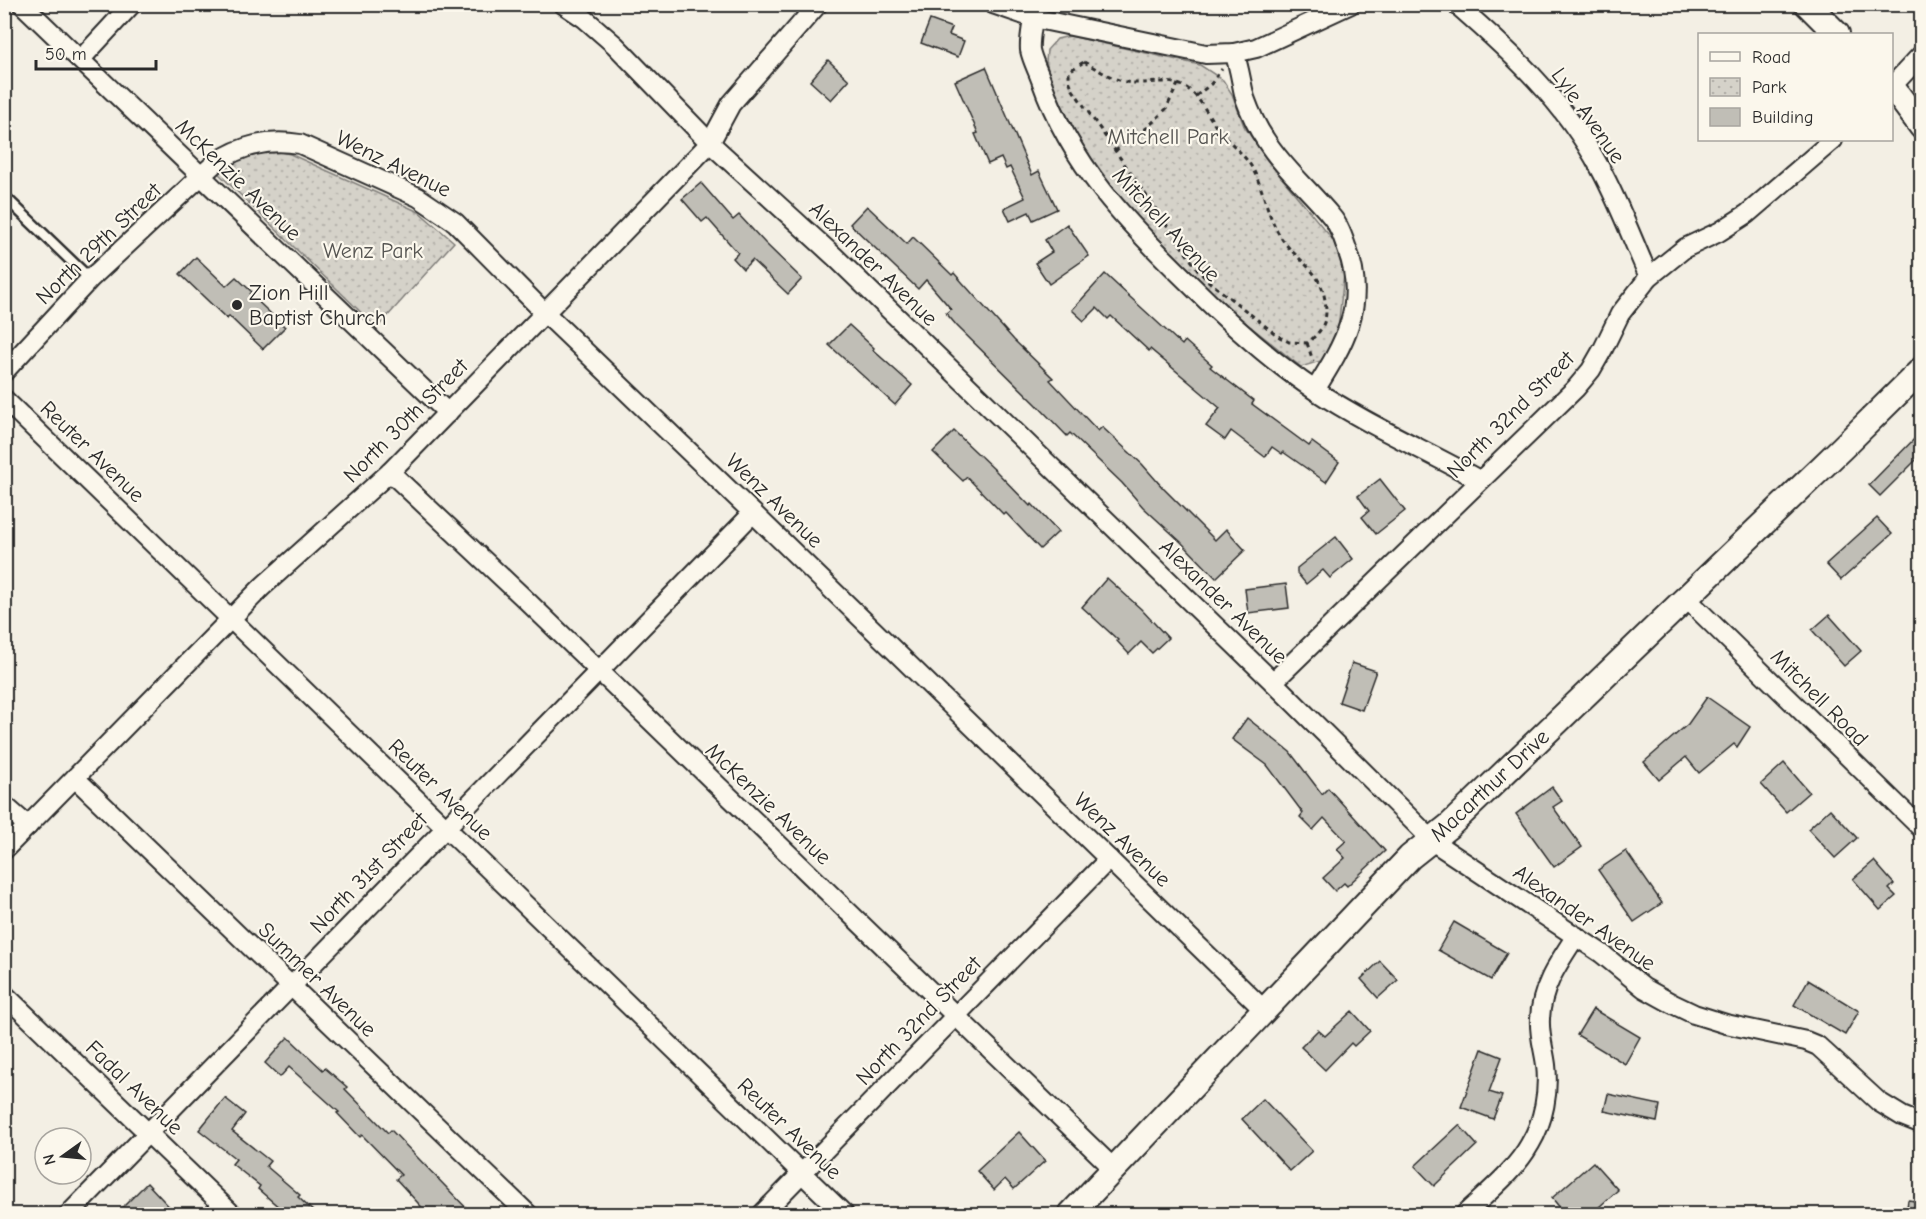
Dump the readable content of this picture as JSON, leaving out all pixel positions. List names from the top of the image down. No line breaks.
{"streets":{"main road":["Macarthur Drive"],"street":["Lyle Avenue","Wenz Avenue","McKenzie Avenue","Mitchell Avenue","North 29th Street","Alexander Avenue","North 32nd Street","North 30th Street","Reuter Avenue","Mitchell Road","North 31st Street","Summer Avenue","Fadal Avenue"]},"crossings":[["Lyle Avenue","North 32nd Street"],["Wenz Avenue","McKenzie Avenue"],["Wenz Avenue","North 29th Street"],["Wenz Avenue","North 32nd Street"],["Wenz Avenue","North 30th Street"],["Wenz Avenue","Macarthur Drive"],["Wenz Avenue","North 31st Street"],["McKenzie Avenue","North 29th Street"],["McKenzie Avenue","North 32nd Street"],["McKenzie Avenue","North 30th Street"],["McKenzie Avenue","Macarthur Drive"],["McKenzie Avenue","North 31st Street"],["Mitchell Avenue","North 32nd Street"],["Alexander Avenue","North 32nd Street"],["Alexander Avenue","North 30th Street"],["Alexander Avenue","Macarthur Drive"],["North 32nd Street","Reuter Avenue"],["North 30th Street","Reuter Avenue"],["North 30th Street","Summer Avenue"],["Reuter Avenue","North 31st Street"],["Mitchell Road","Macarthur Drive"],["North 31st Street","Summer Avenue"],["North 31st Street","Fadal Avenue"]],"parks":["Mitchell Park","Wenz Park"],"places":["Zion Hill Baptist Church"],"legend":["Road","Park","Building"],"scale_bar":"50 m","north":"left"}
